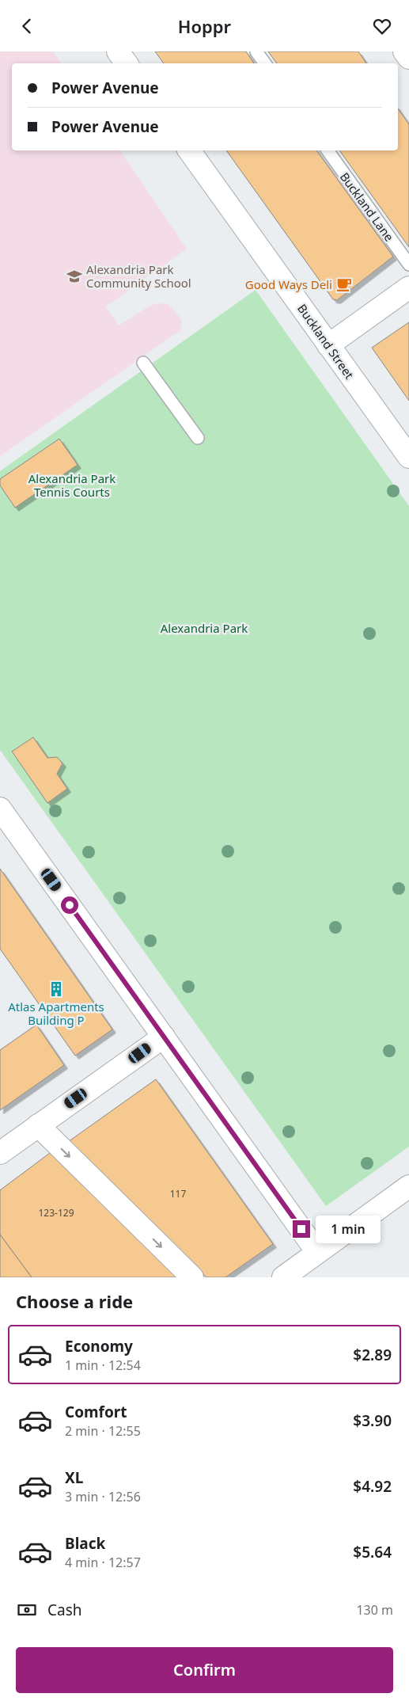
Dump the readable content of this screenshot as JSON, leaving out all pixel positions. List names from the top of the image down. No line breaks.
{"streets":{"street":["Buckland Street"],"lane":["Buckland Lane"]},"parks":["Alexandria Park Tennis Courts","Alexandria Park"],"places":{"school or university":["Alexandria Park Community School"],"cafe":["Good Ways Deli"],"building":["Atlas Apartments Building P"]},"house_numbers":["117","123-129"],"page":{"header":"Hoppr","banner":["Power Avenue","Power Avenue"],"bubble":"1 min","heading":"Choose a ride","list":[{"name":"Economy","note":"1 min · 12:54","value":"$2.89"},{"name":"Comfort","note":"2 min · 12:55","value":"$3.90"},{"name":"XL","note":"3 min · 12:56","value":"$4.92"},{"name":"Black","note":"4 min · 12:57","value":"$5.64"}],"pay":["Cash","130 m"],"buttons":"Confirm"}}
